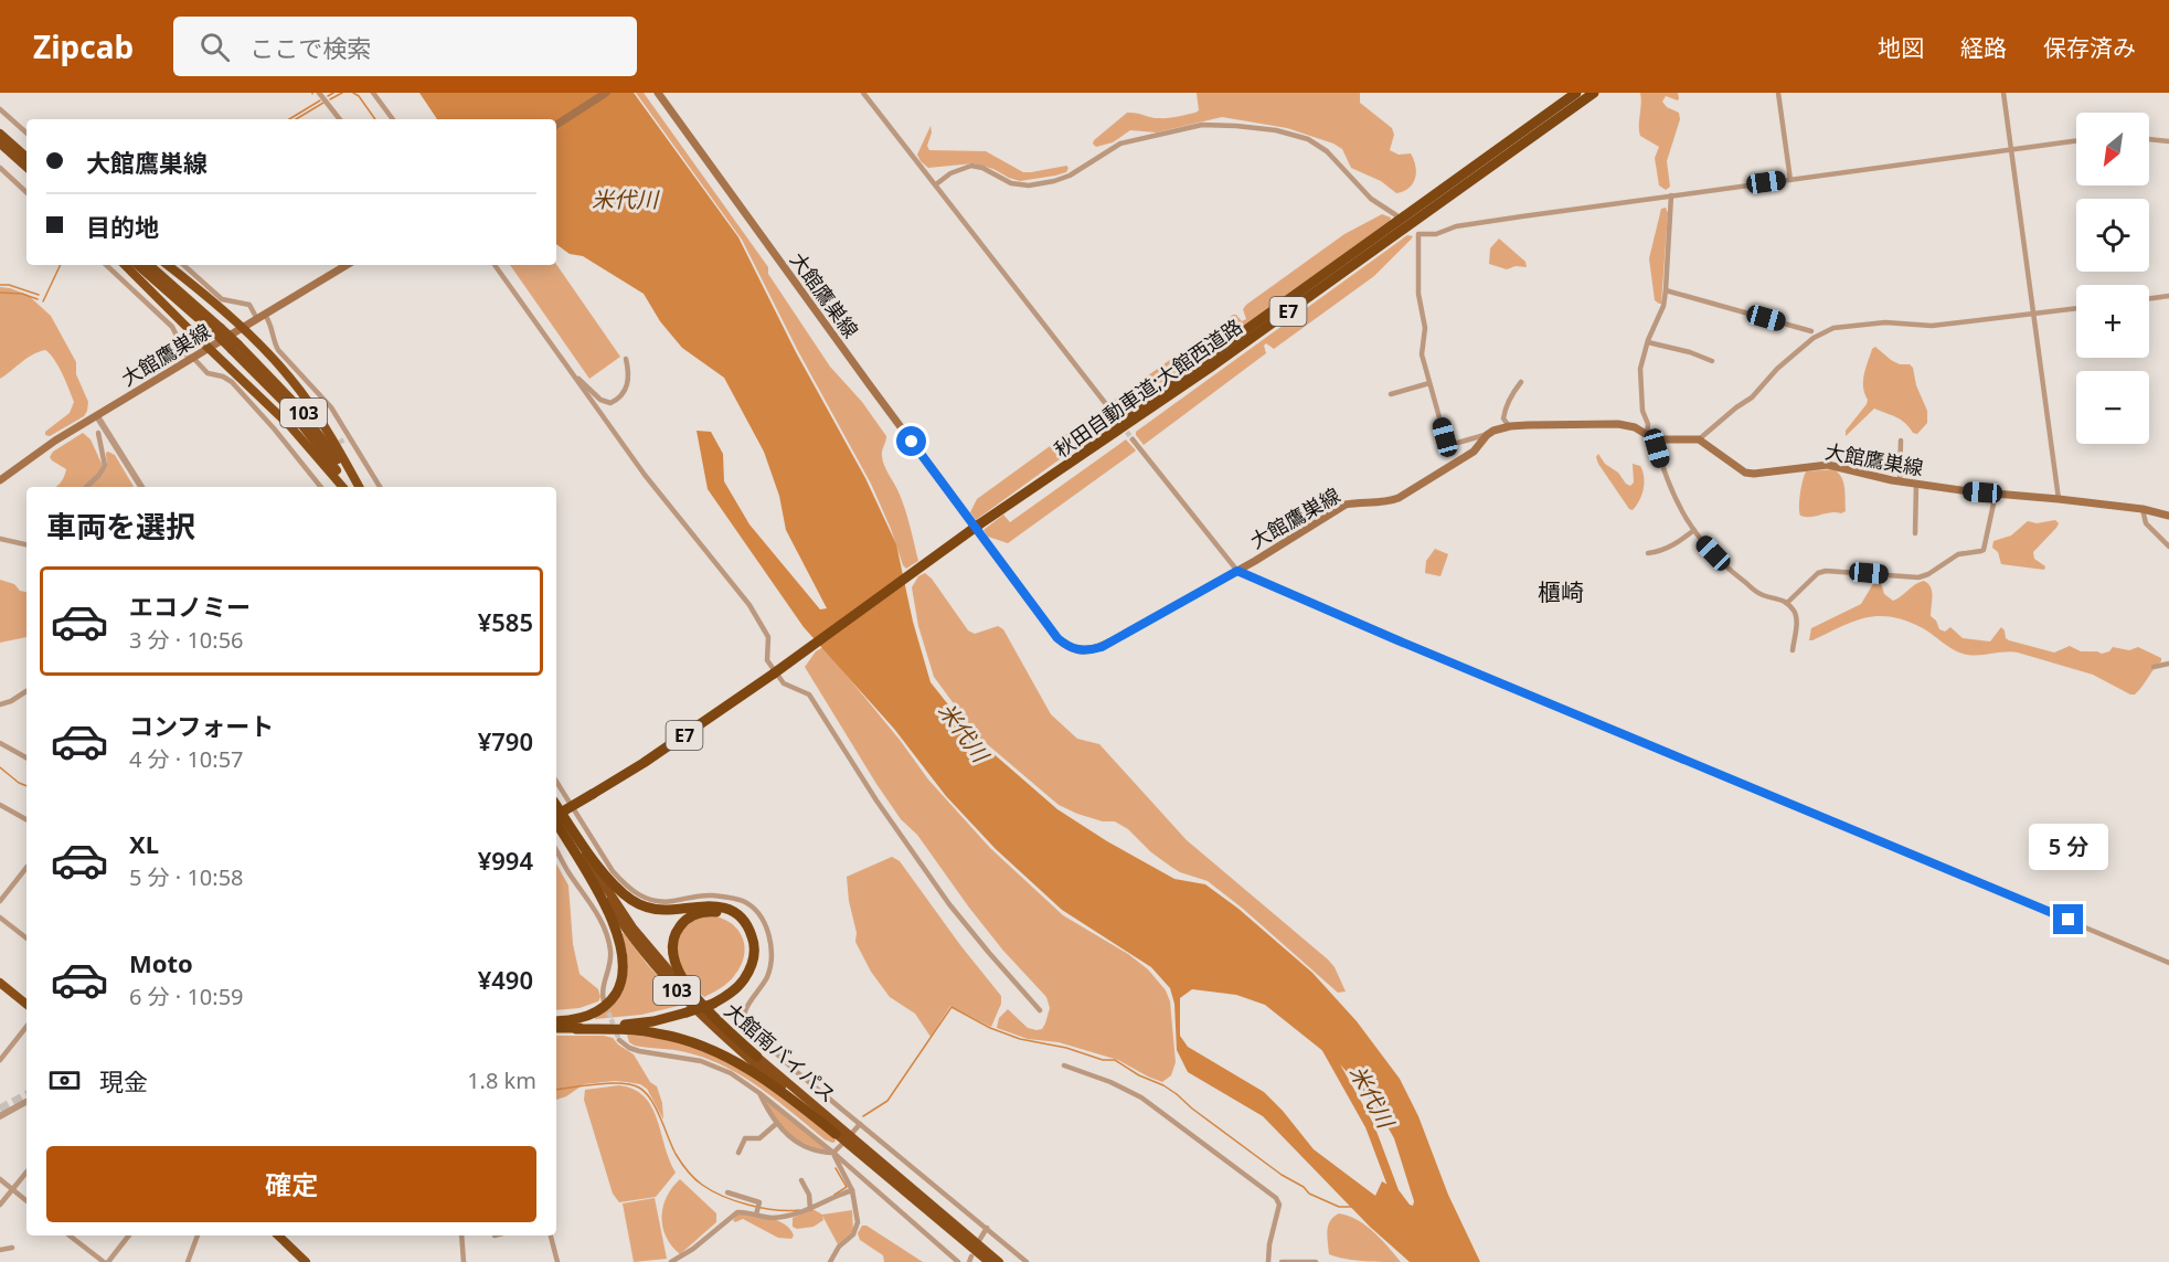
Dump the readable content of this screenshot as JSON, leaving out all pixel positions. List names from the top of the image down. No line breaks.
{"streets":{"highway":["E7","秋田自動車道;大館西道路","103","大館南バイパス"],"main road":["大館鷹巣線"]},"districts":["櫃崎"],"water":["米代川"],"north":"bottom left","page":{"header":"Zipcab","search":"ここで検索","nav":["地図","経路","保存済み"],"map_buttons":["+","−"],"banner":["大館鷹巣線","目的地"],"heading":"車両を選択","list":[{"name":"エコノミー","note":"3 分 · 10:56","value":"¥585"},{"name":"コンフォート","note":"4 分 · 10:57","value":"¥790"},{"name":"XL","note":"5 分 · 10:58","value":"¥994"},{"name":"Moto","note":"6 分 · 10:59","value":"¥490"}],"bubble":"5 分","pay":["現金","1.8 km"],"buttons":"確定"}}
